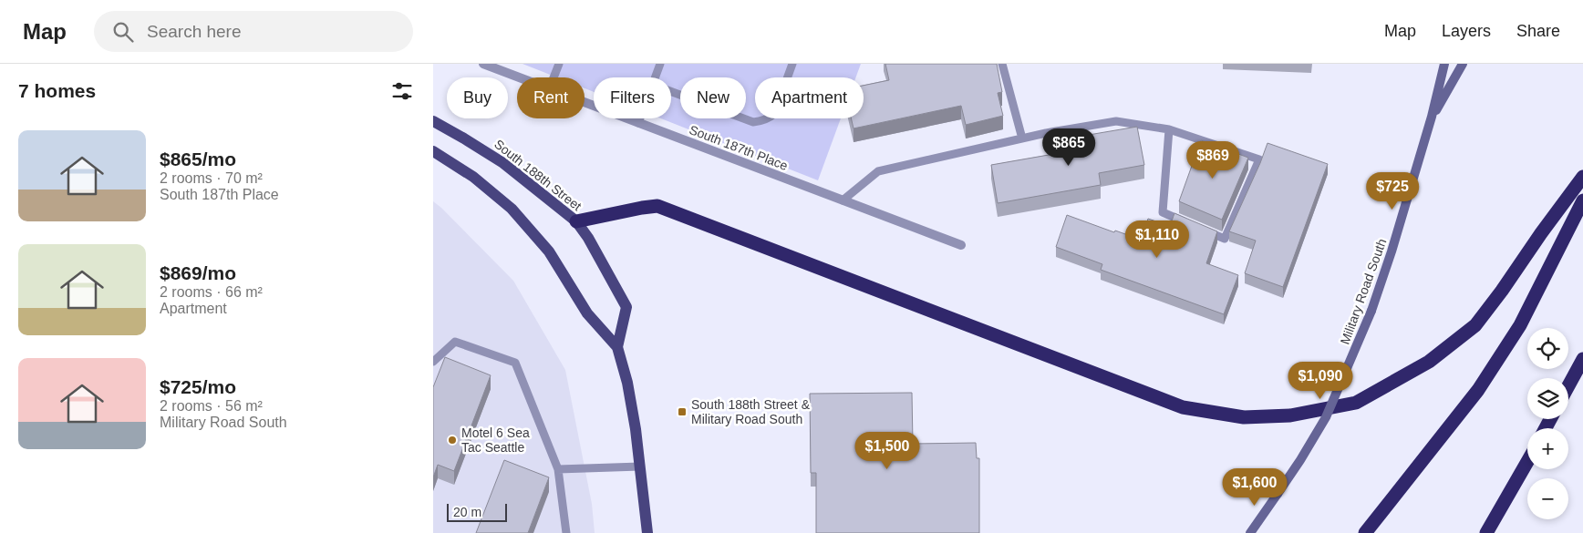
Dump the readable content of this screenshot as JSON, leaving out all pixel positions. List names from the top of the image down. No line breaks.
{"streets":{"main road":["South 188th Street","Military Road South"],"street":["South 187th Place"]},"places":{"transit":["South 188th Street & Military Road South"],"other":["Motel 6 Sea Tac Seattle"]},"scale_bar":"20 m","page":{"header":"Map","search":"Search here","nav":["Map","Layers","Share"],"heading":"7 homes","chip":["Buy","Rent","Filters","New","Apartment"],"list":[{"name":"$865/mo","note":"2 rooms · 70 m² · South 187th Place"},{"name":"$869/mo","note":"2 rooms · 66 m² · Apartment"},{"name":"$725/mo","note":"2 rooms · 56 m² · Military Road South"}],"price":["$865","$869","$725","$1,110","$1,090","$1,500","$1,600"],"map_buttons":["+","−"],"scale":"20 m"}}
